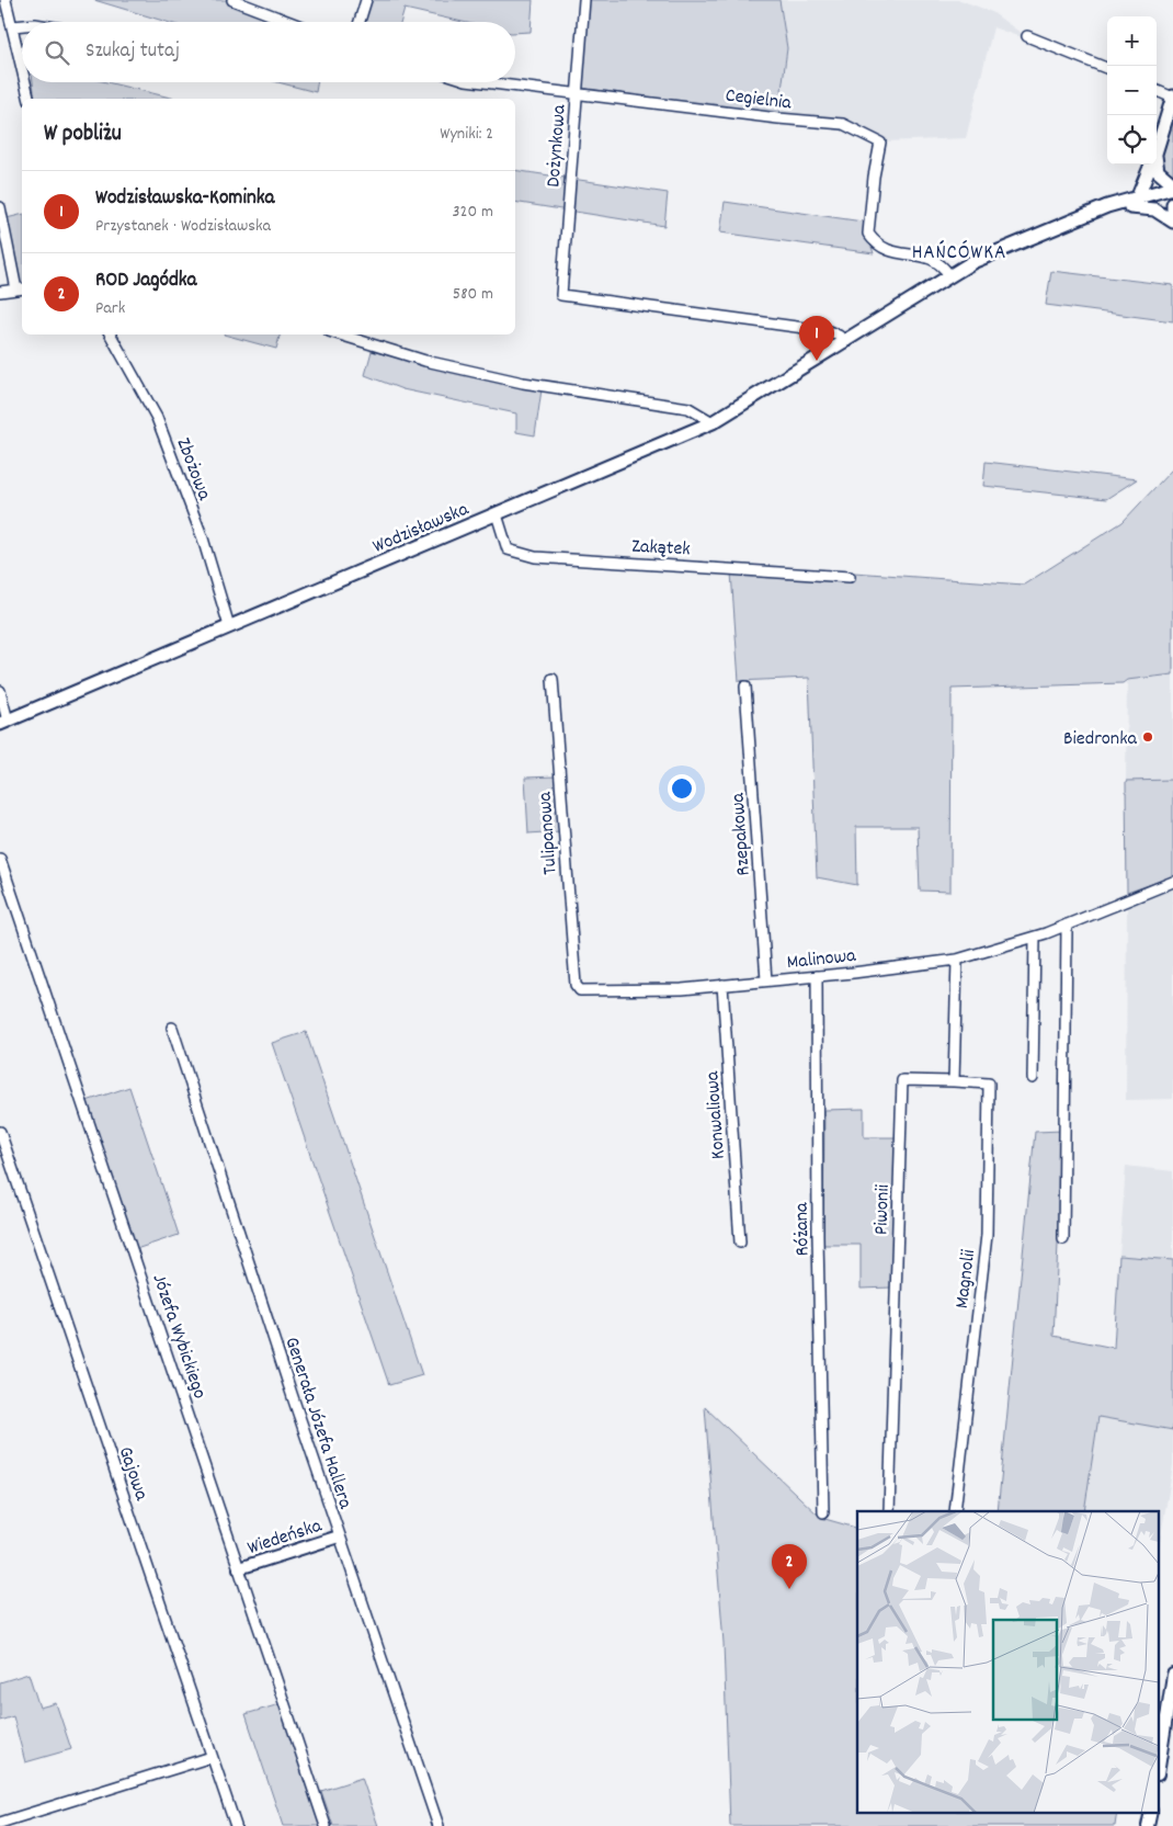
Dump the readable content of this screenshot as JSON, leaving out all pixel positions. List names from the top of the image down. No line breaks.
{"streets":{"main road":["Wodzisławska"],"street":["Cegielnia","Dożynkowa","Zbożowa","Zakątek","Tulipanowa","Rzepakowa","Malinowa","Konwaliowa","Piwonii","Różana","Magnolii","Józefa Wybickiego","Generała Józefa Hallera","Gajowa","Wiedeńska"]},"crossings":[["Cegielnia","Dożynkowa"],["Cegielnia","Wodzisławska"],["Dożynkowa","Wodzisławska"],["Zbożowa","Wodzisławska"],["Wodzisławska","Zakątek"],["Tulipanowa","Malinowa"],["Rzepakowa","Malinowa"],["Malinowa","Konwaliowa"],["Malinowa","Różana"],["Piwonii","Magnolii"],["Józefa Wybickiego","Wiedeńska"],["Generała Józefa Hallera","Wiedeńska"]],"districts":["HAŃCÓWKA"],"places":["Biedronka"],"page":{"map_buttons":["+","−"],"search":"Szukaj tutaj","heading":["W pobliżu","Wyniki: 2"],"list":[{"mark":"1","name":"Wodzisławska-Kominka","note":"Przystanek · Wodzisławska","value":"320 m"},{"mark":"2","name":"ROD Jagódka","note":"Park","value":"580 m"}],"pins":["1","2"]}}
